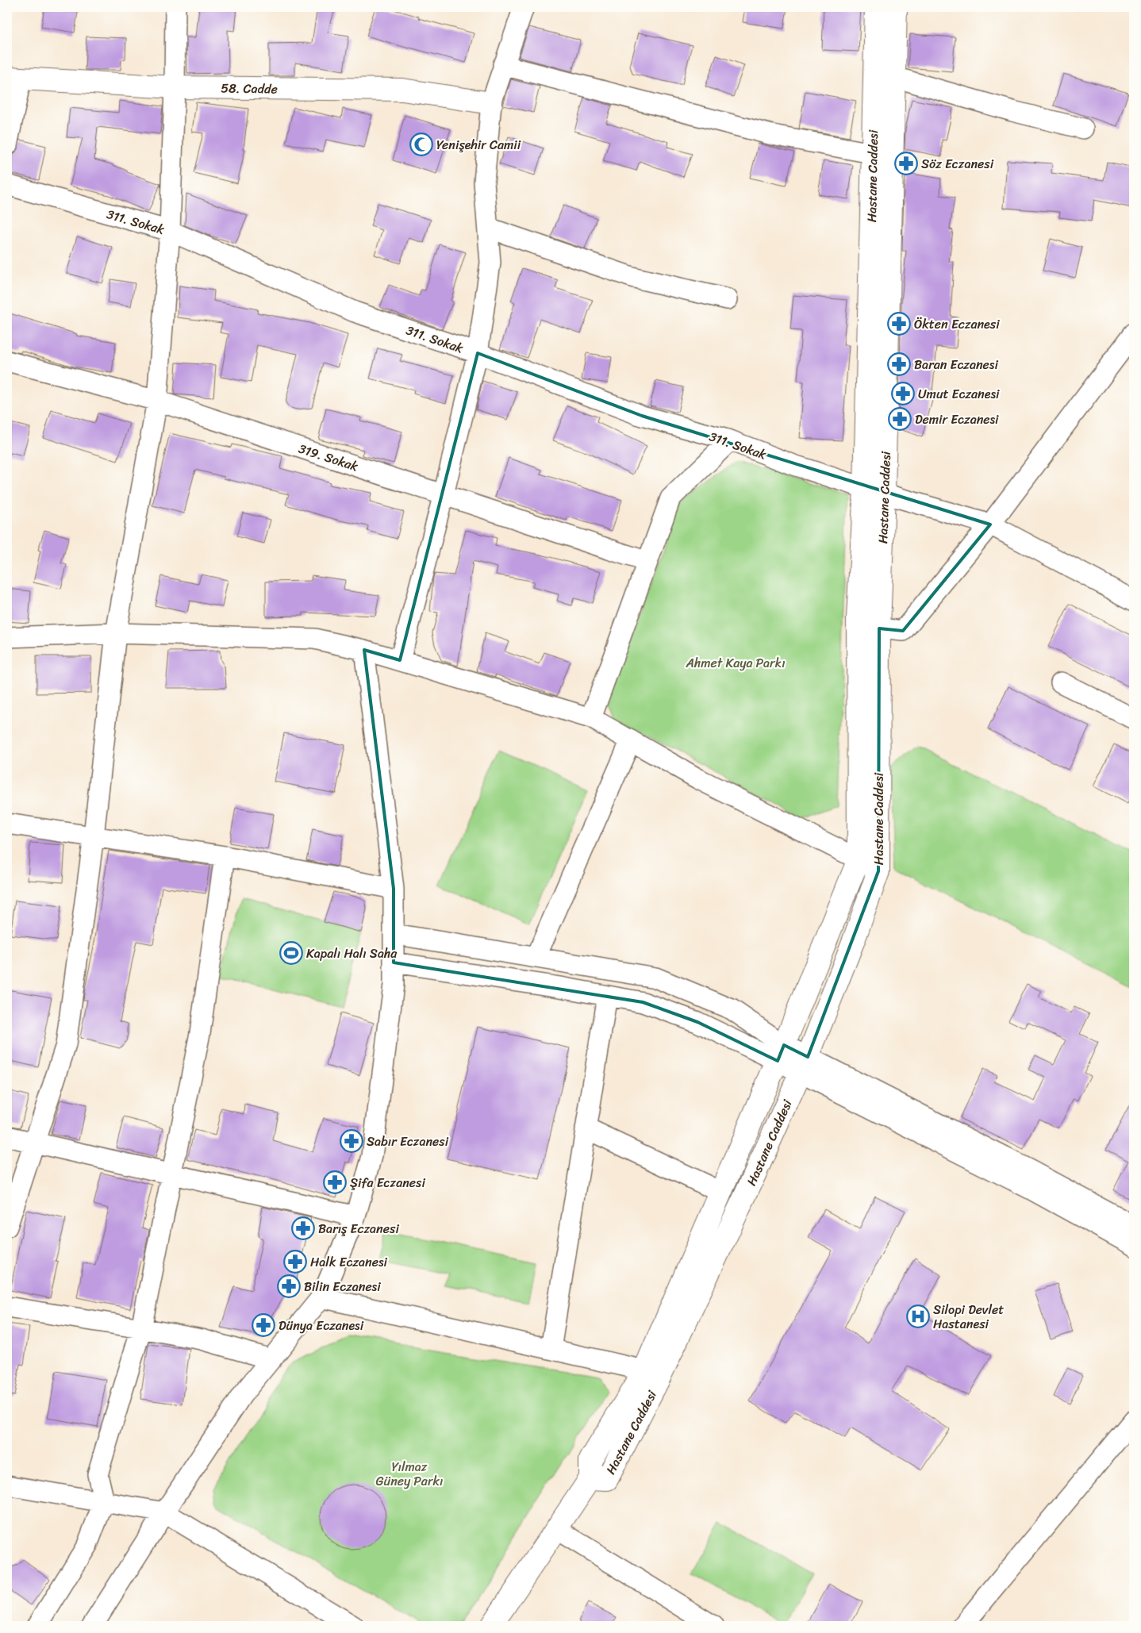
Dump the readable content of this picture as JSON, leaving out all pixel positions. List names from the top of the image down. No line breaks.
{"streets":{"main road":["58. Cadde","Hastane Caddesi"],"street":["311. Sokak","319. Sokak"]},"crossings":[["Hastane Caddesi","311. Sokak"]],"parks":["Ahmet Kaya Parkı","Yılmaz Güney Parkı"],"places":{"mosque":["Yenişehir Camii"],"pharmacy":["Söz Eczanesi","Ökten Eczanesi","Baran Eczanesi","Umut Eczanesi","Demir Eczanesi","Sabır Eczanesi","Şifa Eczanesi","Barış Eczanesi","Halk Eczanesi","Bilin Eczanesi","Dünya Eczanesi"],"sports":["Kapalı Halı Saha"],"hospital":["Silopi Devlet Hastanesi"]}}
